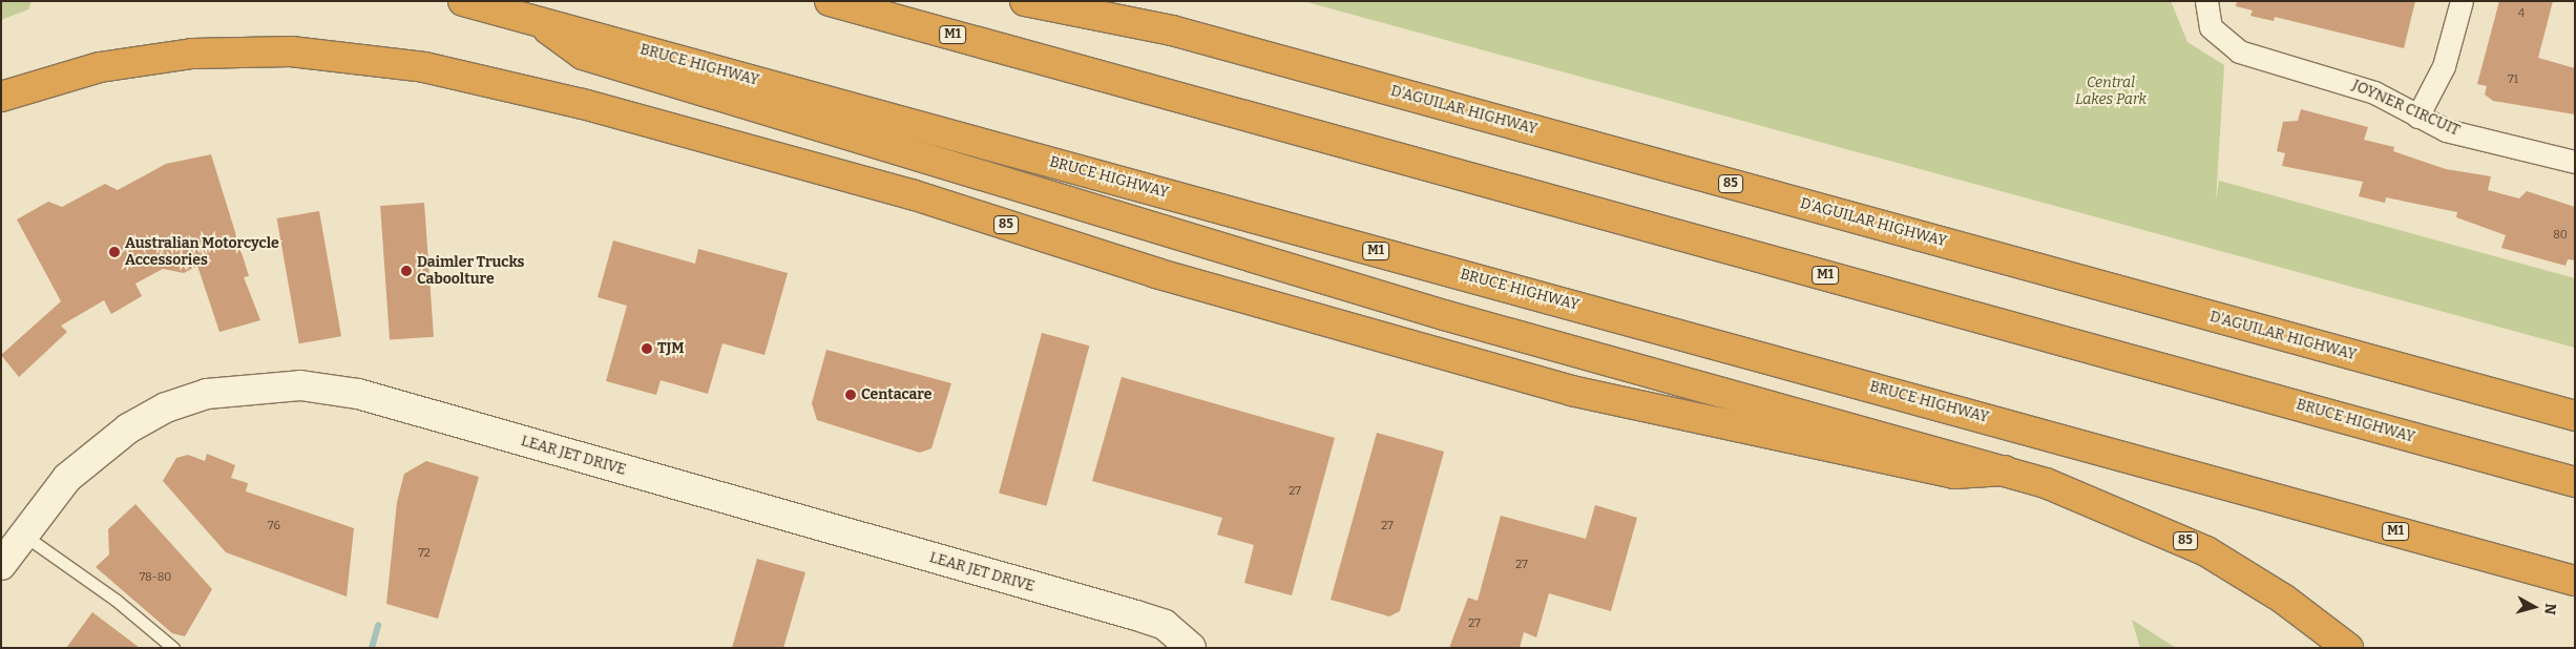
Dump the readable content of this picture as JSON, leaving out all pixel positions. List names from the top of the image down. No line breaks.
{"streets":{"highway":["M1","BRUCE HIGHWAY","D'AGUILAR HIGHWAY","85"],"street":["JOYNER CIRCUIT","LEAR JET DRIVE"]},"crossings":[["D'AGUILAR HIGHWAY","85"]],"parks":["Central Lakes Park"],"places":["Australian Motorcycle Accessories","Daimler Trucks Caboolture","TJM","Centacare"],"house_numbers":["4","71","80","27","76","27","72","27","78-80","27"],"north":"right"}
